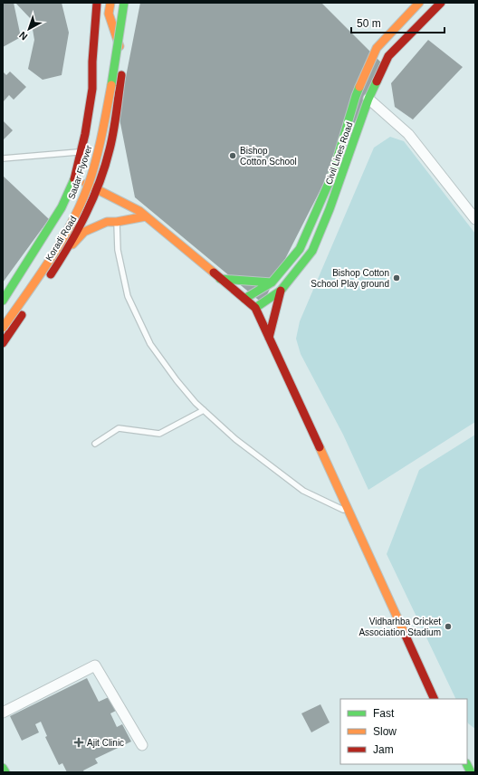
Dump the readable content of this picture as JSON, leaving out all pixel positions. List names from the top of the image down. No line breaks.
{"streets":{"main road":["Civil Lines Road","Sadar Flyover","Koradi Road"]},"places":{"other":["Bishop Cotton School","Bishop Cotton School Play ground","Vidharhba Cricket Association Stadium"],"health":["Ajit Clinic"]},"legend":["Fast","Slow","Jam"],"scale_bar":"50 m","north":"bottom left"}
